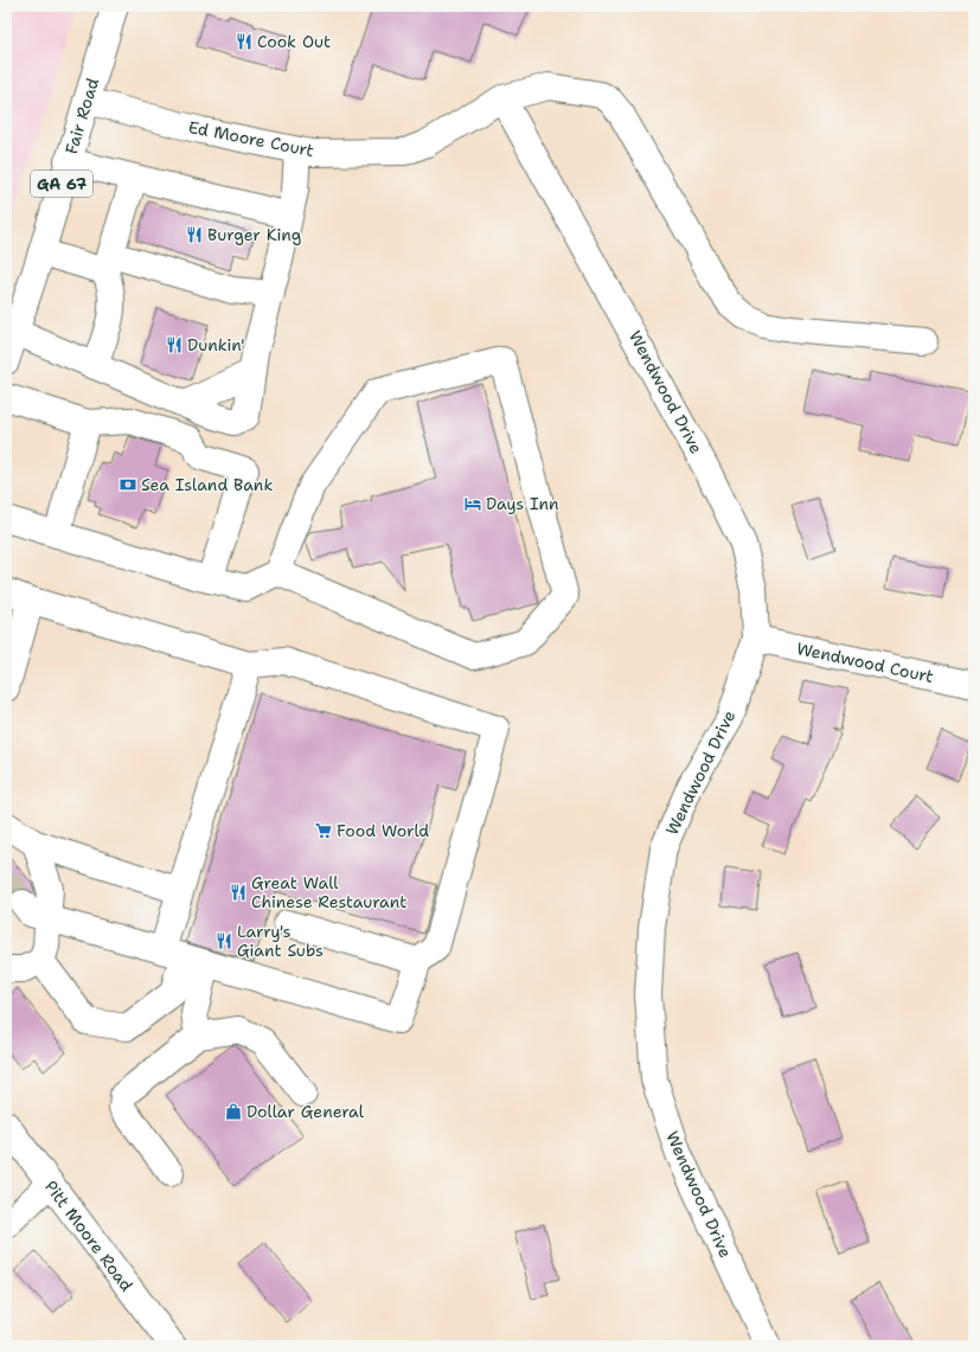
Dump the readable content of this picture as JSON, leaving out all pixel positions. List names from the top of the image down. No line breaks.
{"streets":{"street":["Fair Road","Ed Moore Court","GA 67","Wendwood Drive","Wendwood Court","Pitt Moore Road"]},"crossings":[["Fair Road","Ed Moore Court"],["Ed Moore Court","Wendwood Drive"],["Wendwood Drive","Wendwood Court"]],"places":{"restaurant":["Cook Out","Burger King","Dunkin'","Great Wall Chinese Restaurant","Larry's Giant Subs"],"bank":["Sea Island Bank"],"hotel":["Days Inn"],"supermarket":["Food World"],"shop":["Dollar General"]}}
